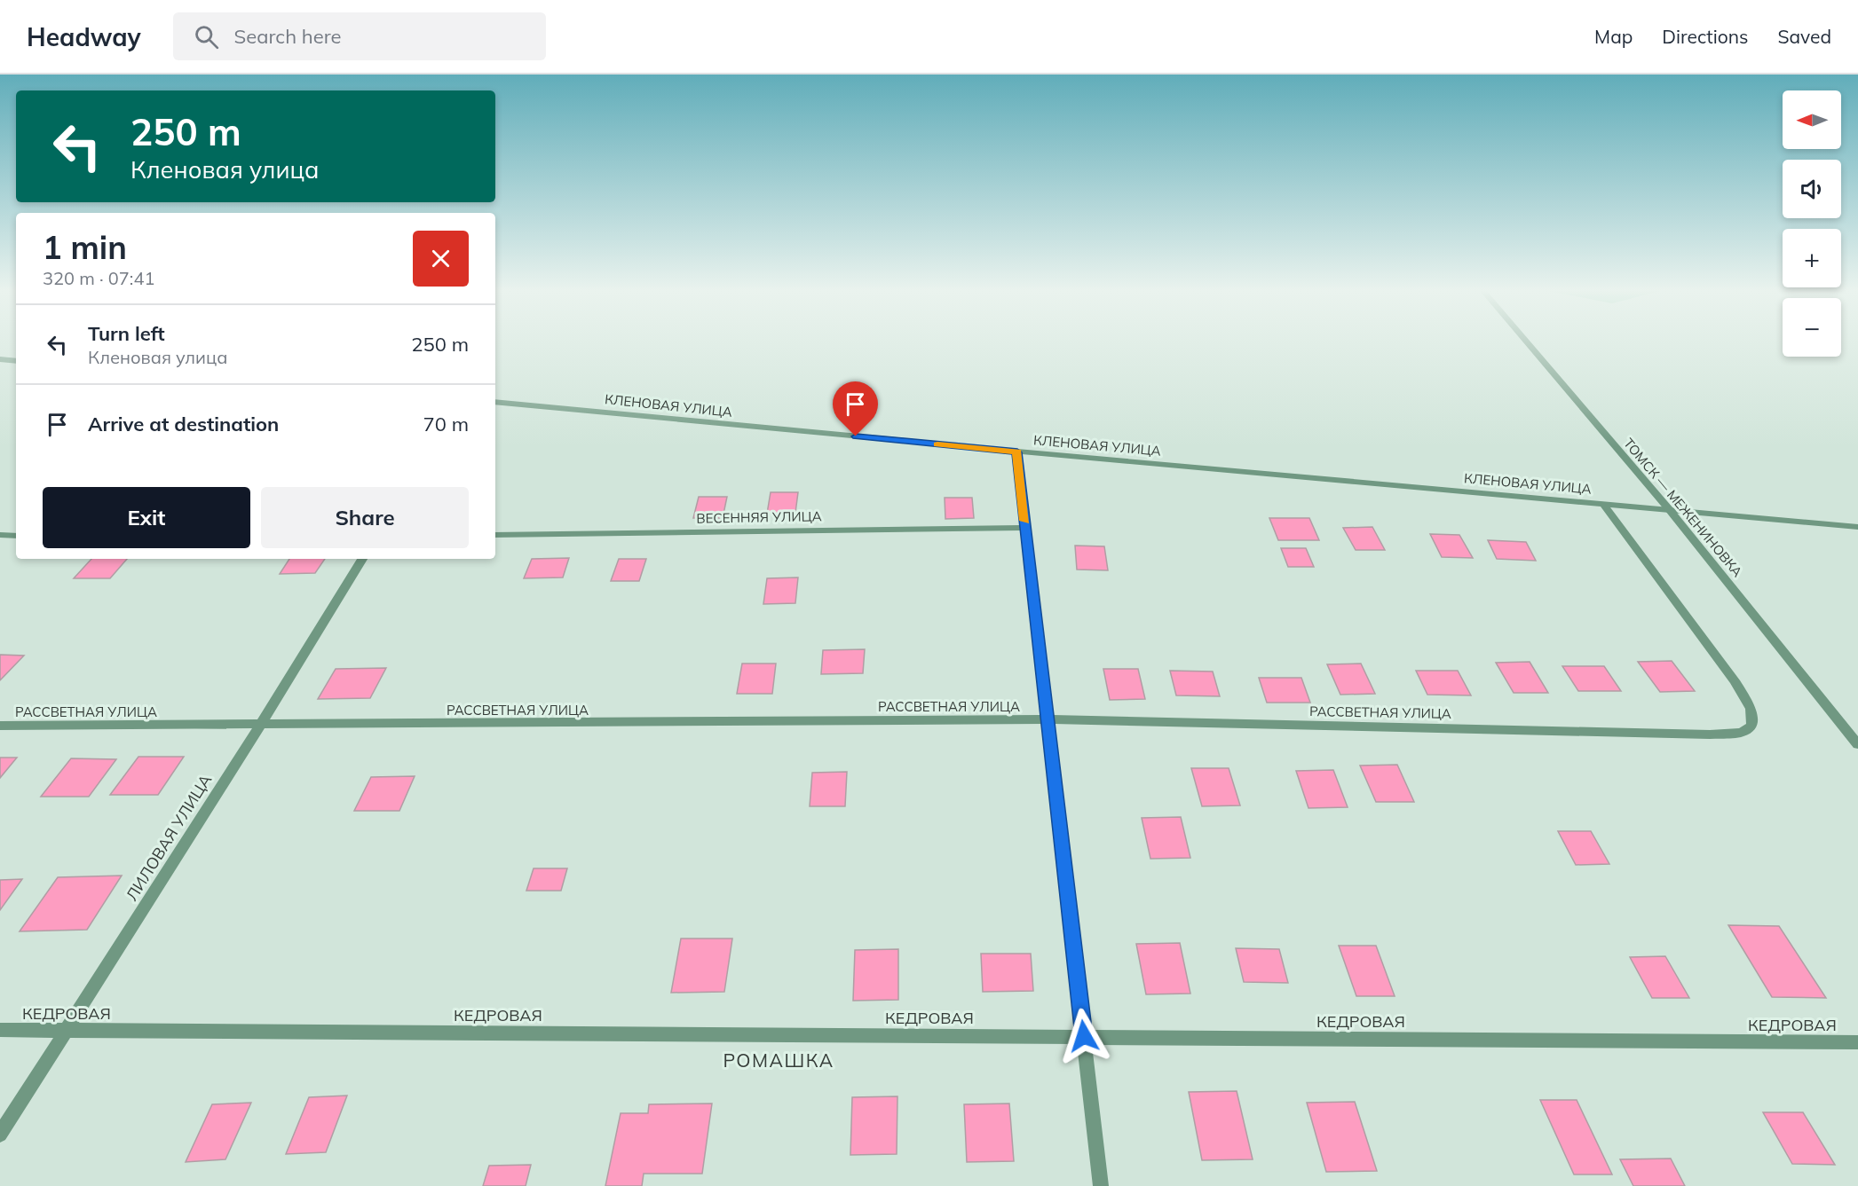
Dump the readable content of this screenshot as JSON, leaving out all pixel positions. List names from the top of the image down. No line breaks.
{"streets":{"street":["КЛЕНОВАЯ УЛИЦА","ТОМСК — МЕЖЕНИНОВКА","ВЕСЕННЯЯ УЛИЦА","РАССВЕТНАЯ УЛИЦА","ЛИЛОВАЯ УЛИЦА","КЕДРОВАЯ"]},"crossings":[["КЛЕНОВАЯ УЛИЦА","ТОМСК — МЕЖЕНИНОВКА"],["КЛЕНОВАЯ УЛИЦА","РАССВЕТНАЯ УЛИЦА"],["РАССВЕТНАЯ УЛИЦА","ЛИЛОВАЯ УЛИЦА"],["ЛИЛОВАЯ УЛИЦА","КЕДРОВАЯ"]],"districts":["РОМАШКА"],"north":"left","page":{"header":"Headway","search":"Search here","nav":["Map","Directions","Saved"],"map_buttons":["+","−"],"turn":["250 m","Кленовая улица"],"heading":["1 min","320 m · 07:41"],"list":[{"name":"Turn left","note":"Кленовая улица","value":"250 m"},{"name":"Arrive at destination","value":"70 m"}],"buttons":["Exit","Share"]}}
